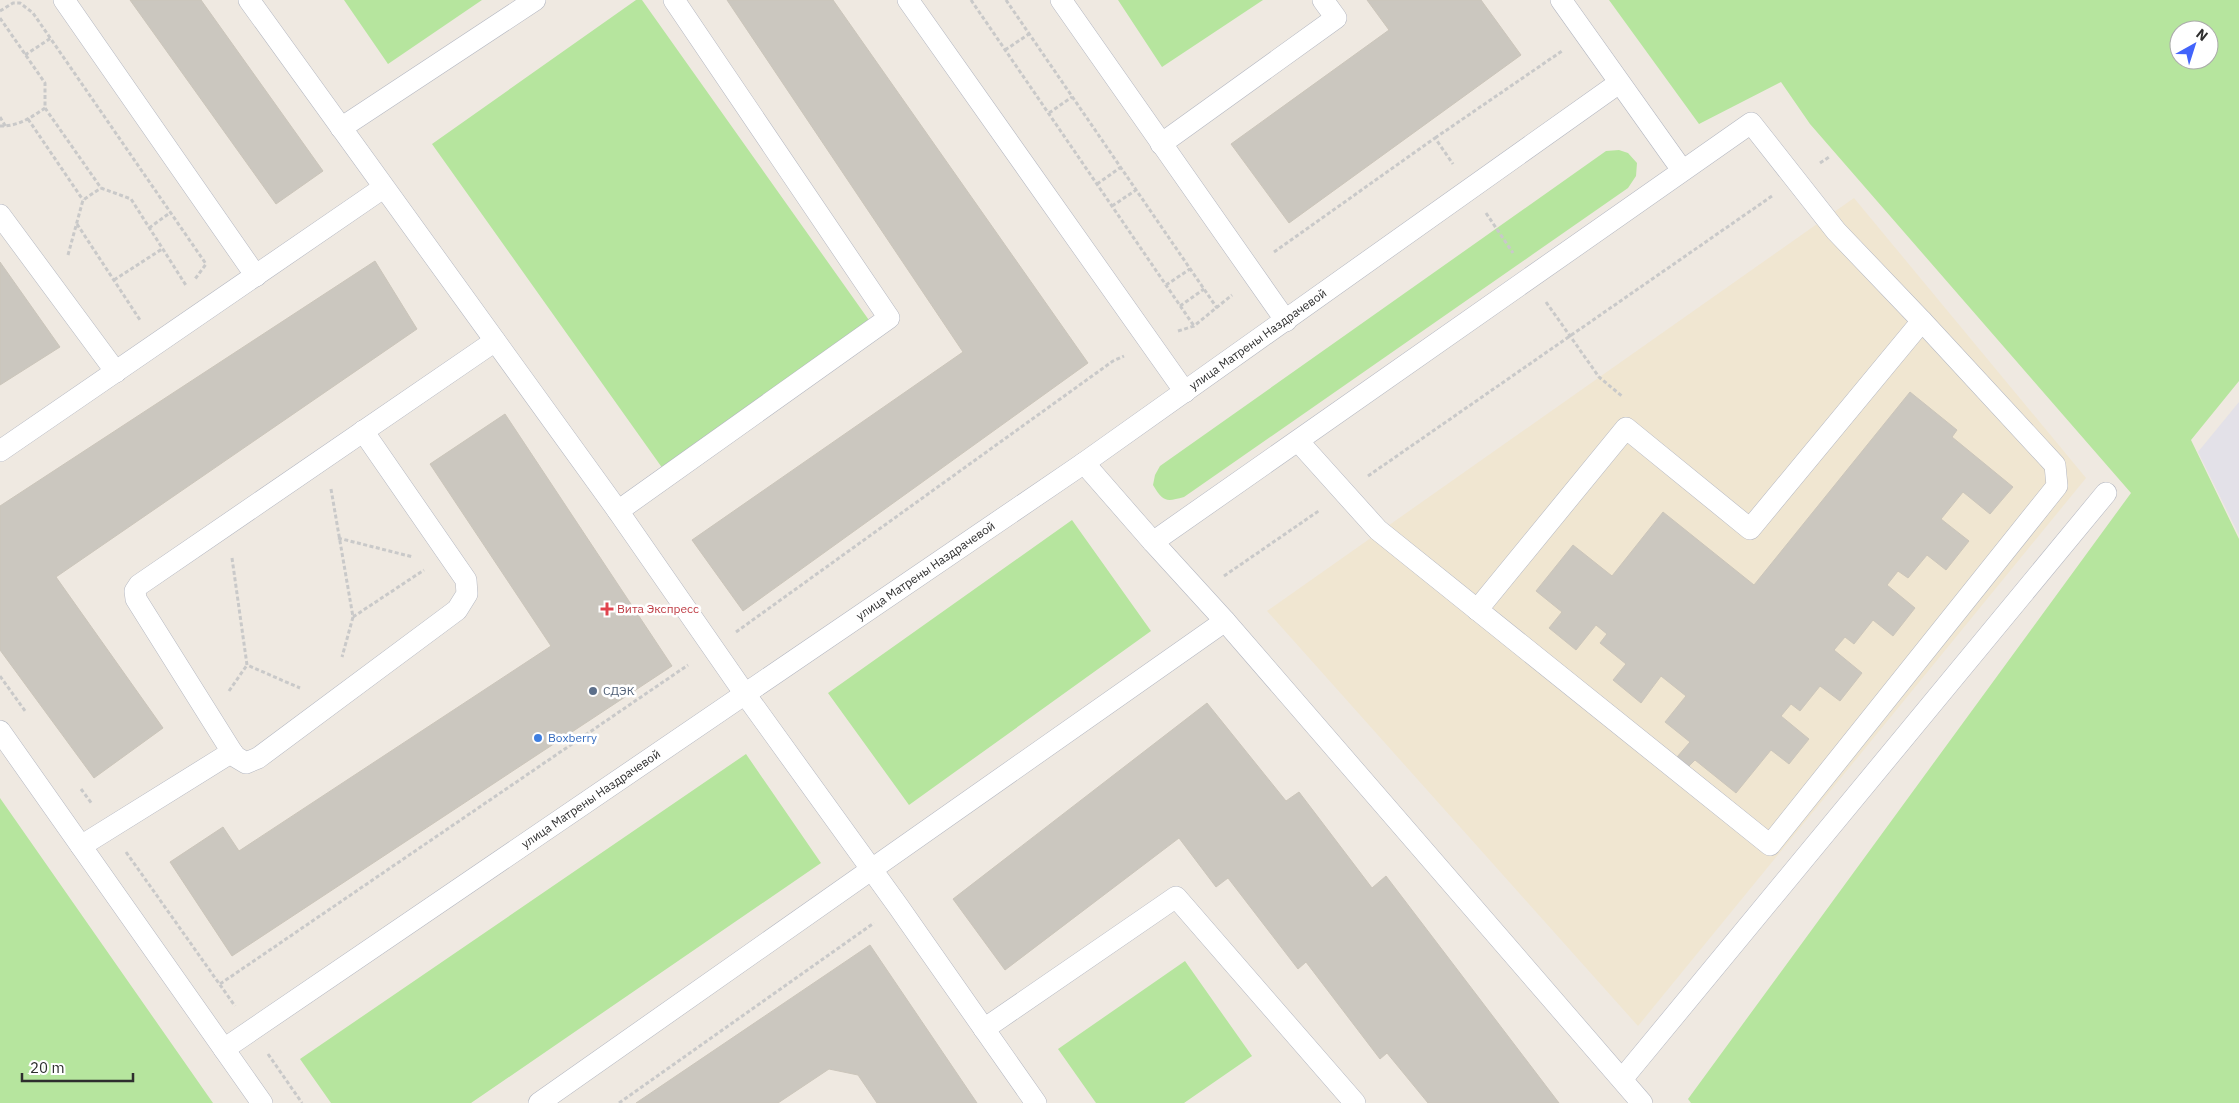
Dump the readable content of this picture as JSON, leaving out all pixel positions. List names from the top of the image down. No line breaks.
{"streets":{"lane":["улица Матрены Наздрачевой"]},"places":{"health":["Вита Экспресс"],"other":["СДЭК","Boxberry"]},"scale_bar":"20 m","north":"top right"}
